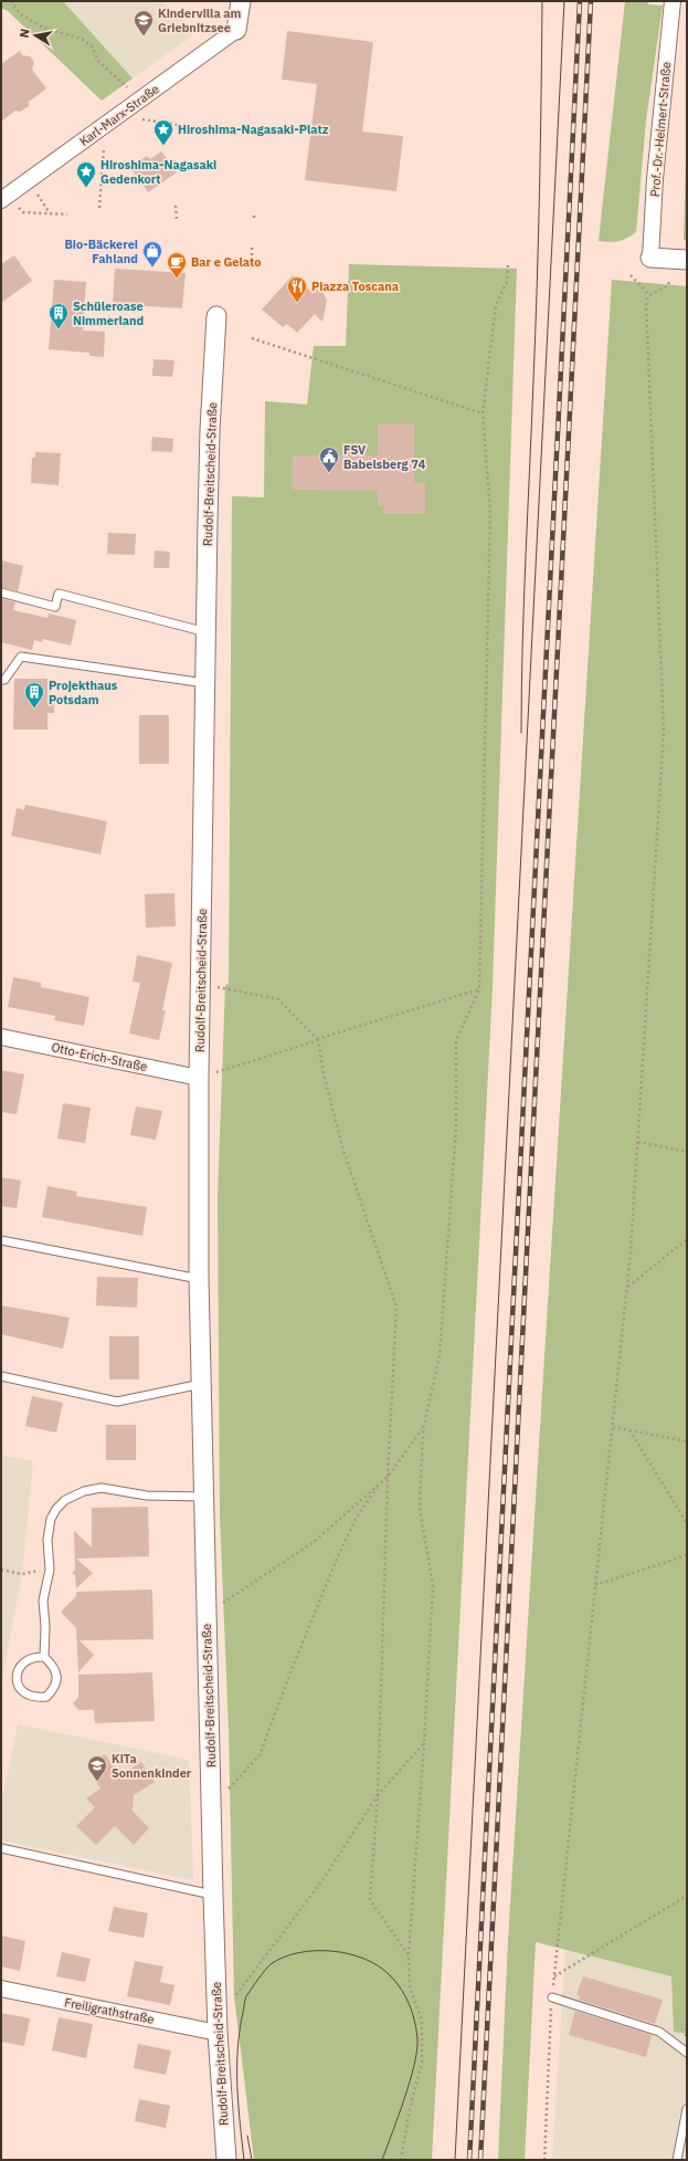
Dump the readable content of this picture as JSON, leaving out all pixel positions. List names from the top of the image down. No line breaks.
{"streets":{"street":["Karl-Marx-Straße","Prof.-Dr.-Helmert-Straße","Rudolf-Breitscheid-Straße","Otto-Erich-Straße","Freiligrathstraße"]},"crossings":[["Rudolf-Breitscheid-Straße","Otto-Erich-Straße"],["Rudolf-Breitscheid-Straße","Freiligrathstraße"]],"places":{"school or university":["Kindervilla am Griebnitzsee","KiTa Sonnenkinder"],"place":["Hiroshima-Nagasaki-Platz","Hiroshima-Nagasaki Gedenkort"],"shop":["Bio-Bäckerei Fahland"],"cafe":["Bar e Gelato"],"restaurant":["Piazza Toscana"],"building":["Schüleroase Nimmerland","Projekthaus Potsdam"],"public building":["FSV Babelsberg 74"]},"north":"left"}
